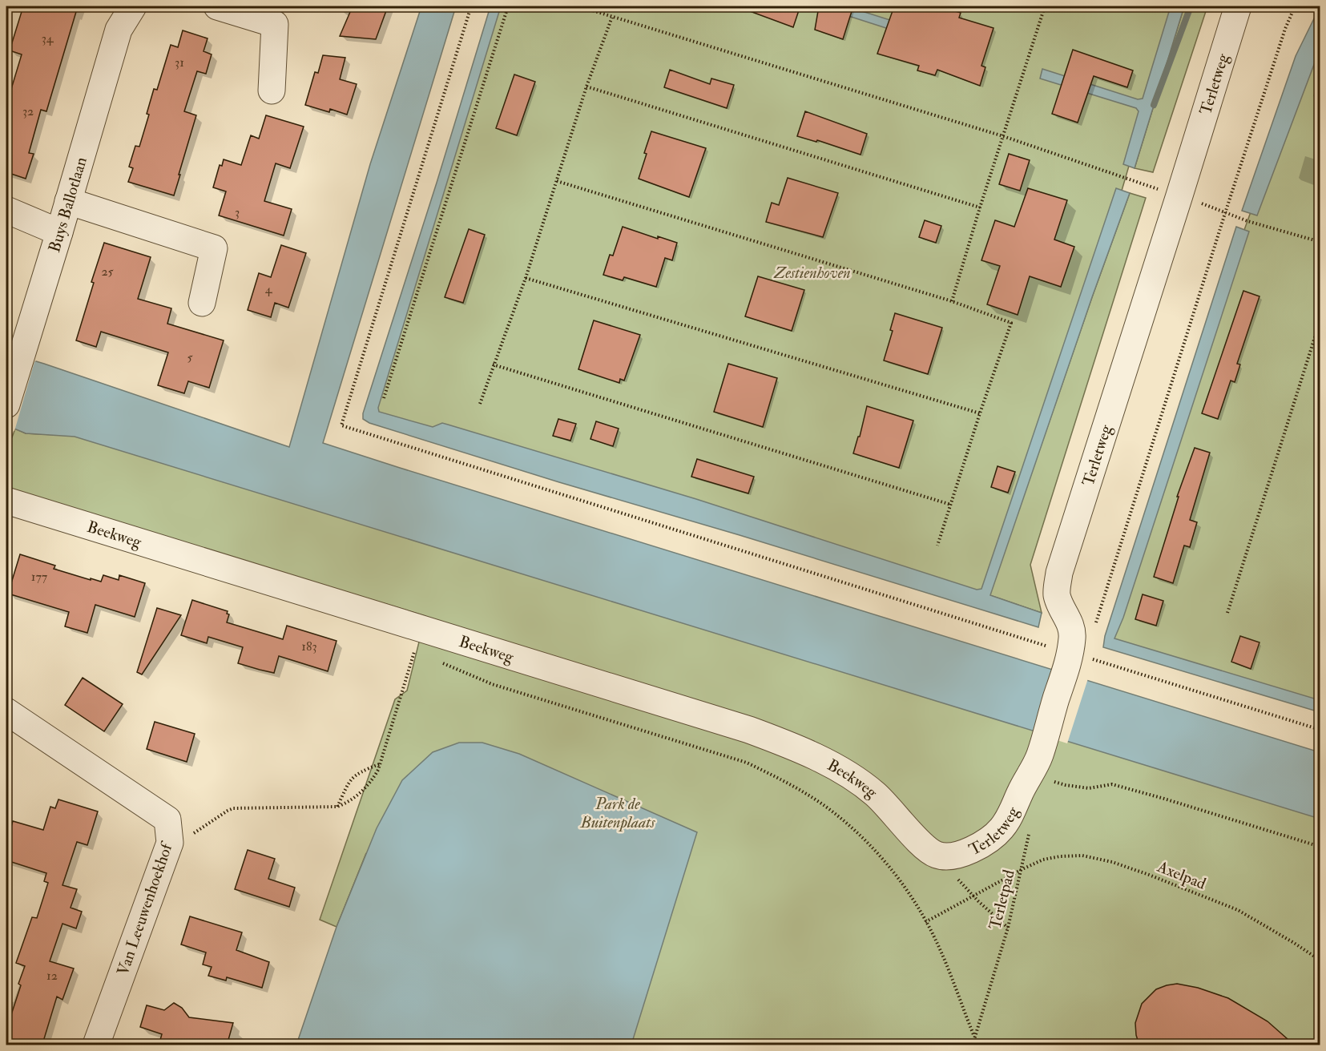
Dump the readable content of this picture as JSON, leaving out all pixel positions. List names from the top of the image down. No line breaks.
{"streets":{"street":["Terletweg","Buys Ballotlaan","Beekweg","Van Leeuwenhoekhof"],"path":["Axelpad","Terletpad"]},"crossings":[["Terletweg","Beekweg"],["Axelpad","Terletpad"]],"parks":["Zestienhoven","Park de Buitenplaats"],"house_numbers":["34","31","32","3","25","4","5","177","183","12"]}
